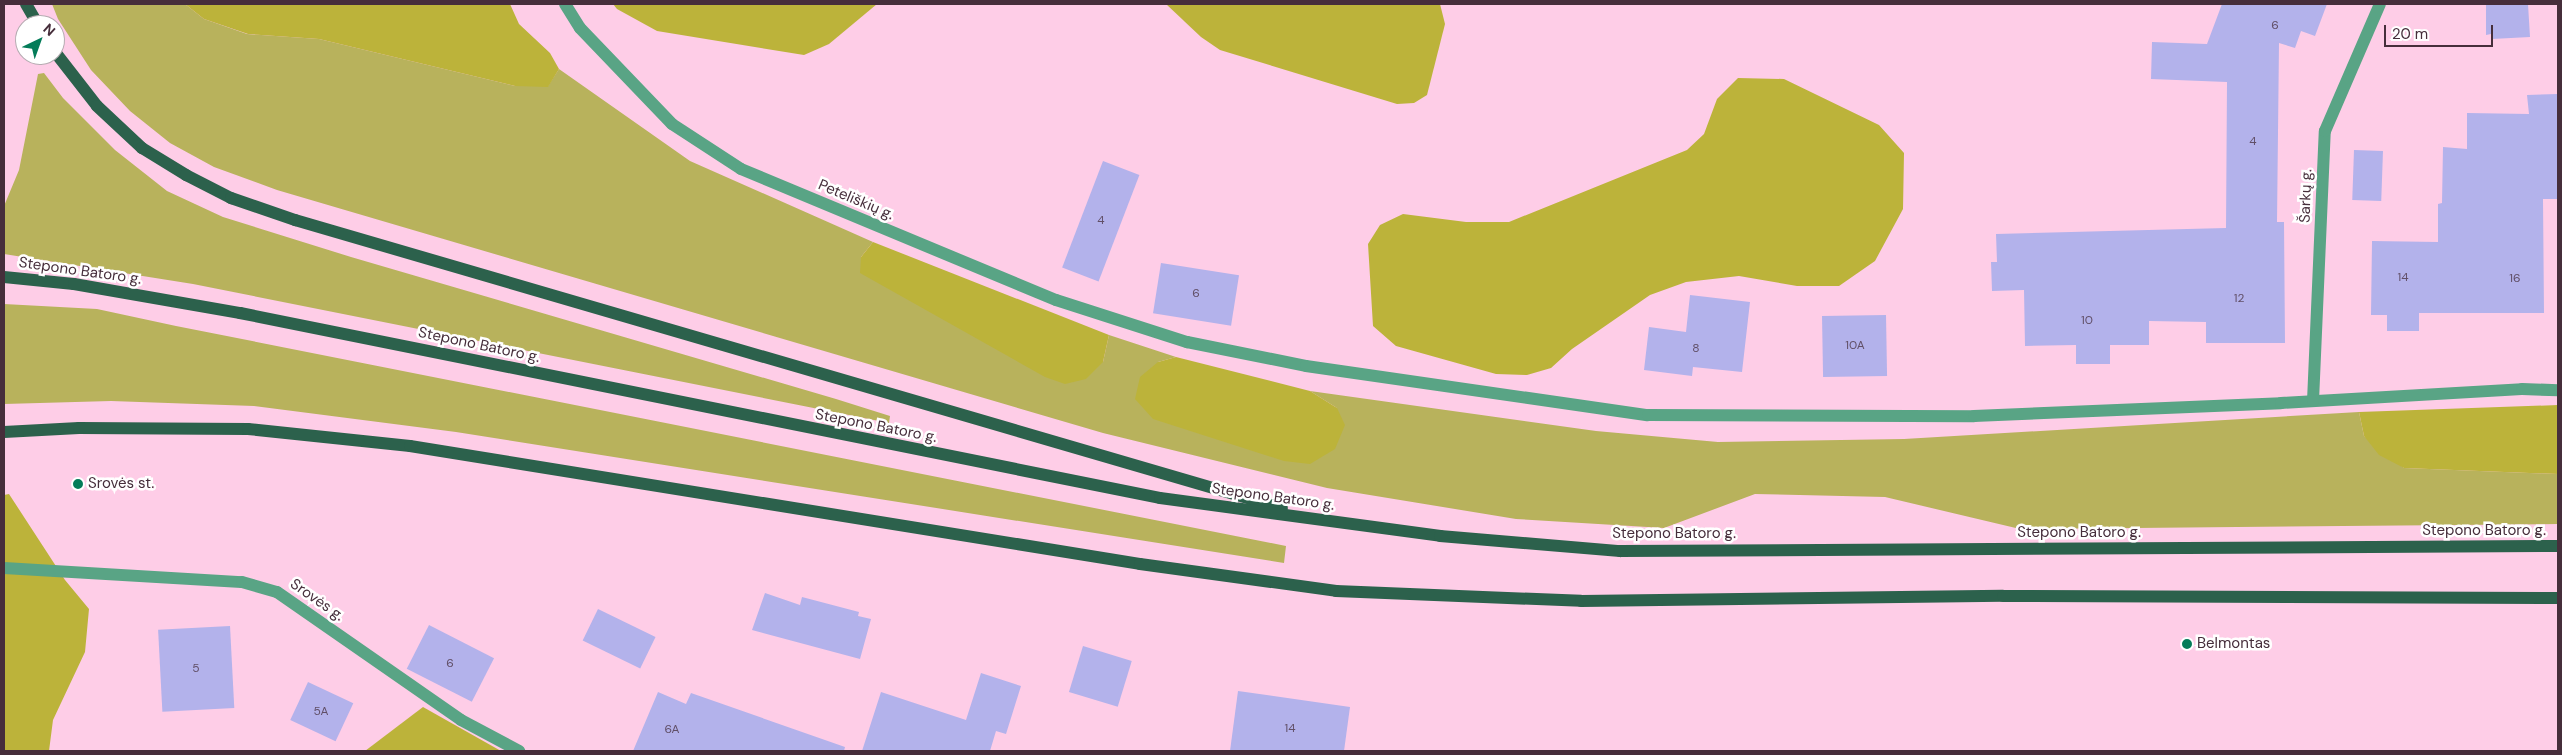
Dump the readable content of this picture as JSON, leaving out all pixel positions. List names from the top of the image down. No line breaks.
{"streets":{"main road":["Stepono Batoro g."],"street":["Šarkų g.","Peteliškių g.","Srovės g."]},"crossings":[["Šarkų g.","Peteliškių g."]],"places":["Srovės st.","Belmontas"],"house_numbers":["6","4","4","14","16","6","12","10","10A","8","6","5","5A","14","6A"],"scale_bar":"20 m","north":"top right"}
